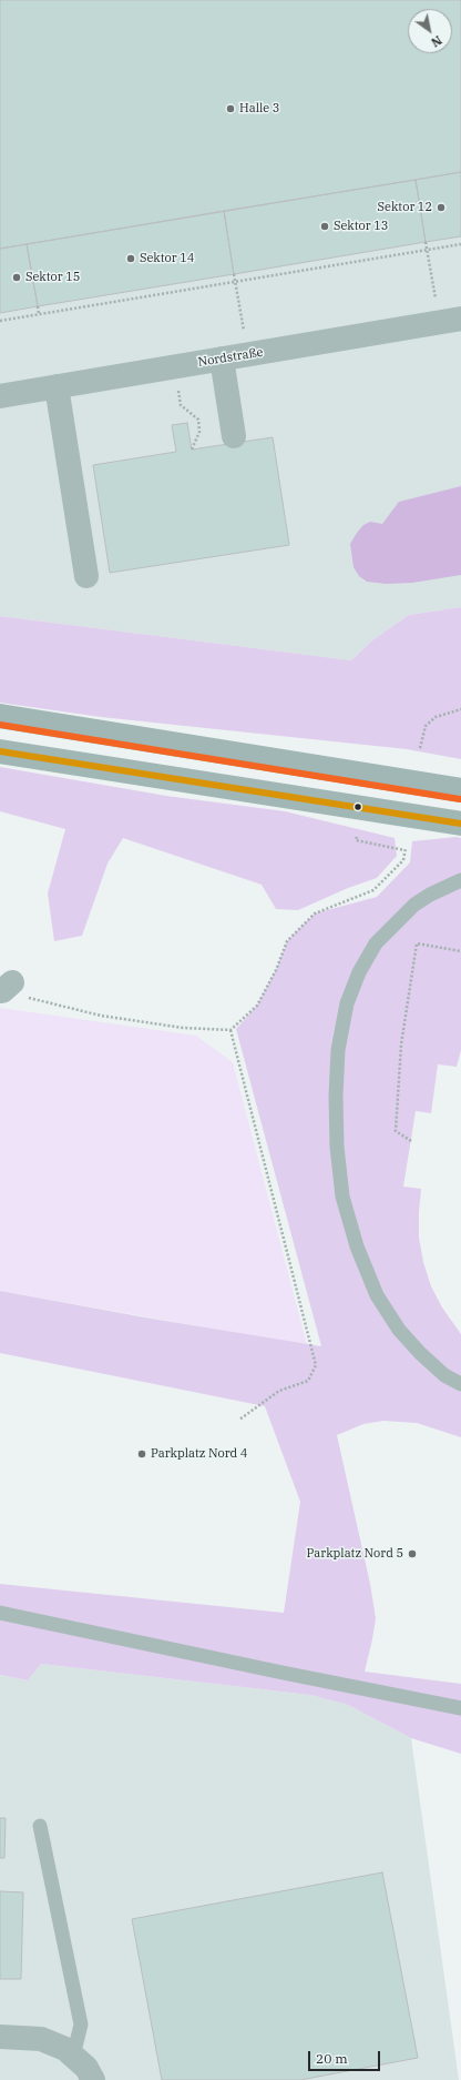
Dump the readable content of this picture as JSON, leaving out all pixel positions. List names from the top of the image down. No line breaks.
{"streets":{"street":["Nordstraße"]},"places":["Halle 3","Sektor 12","Sektor 13","Sektor 14","Sektor 15","Parkplatz Nord 4","Parkplatz Nord 5"],"scale_bar":"20 m","north":"bottom right"}
